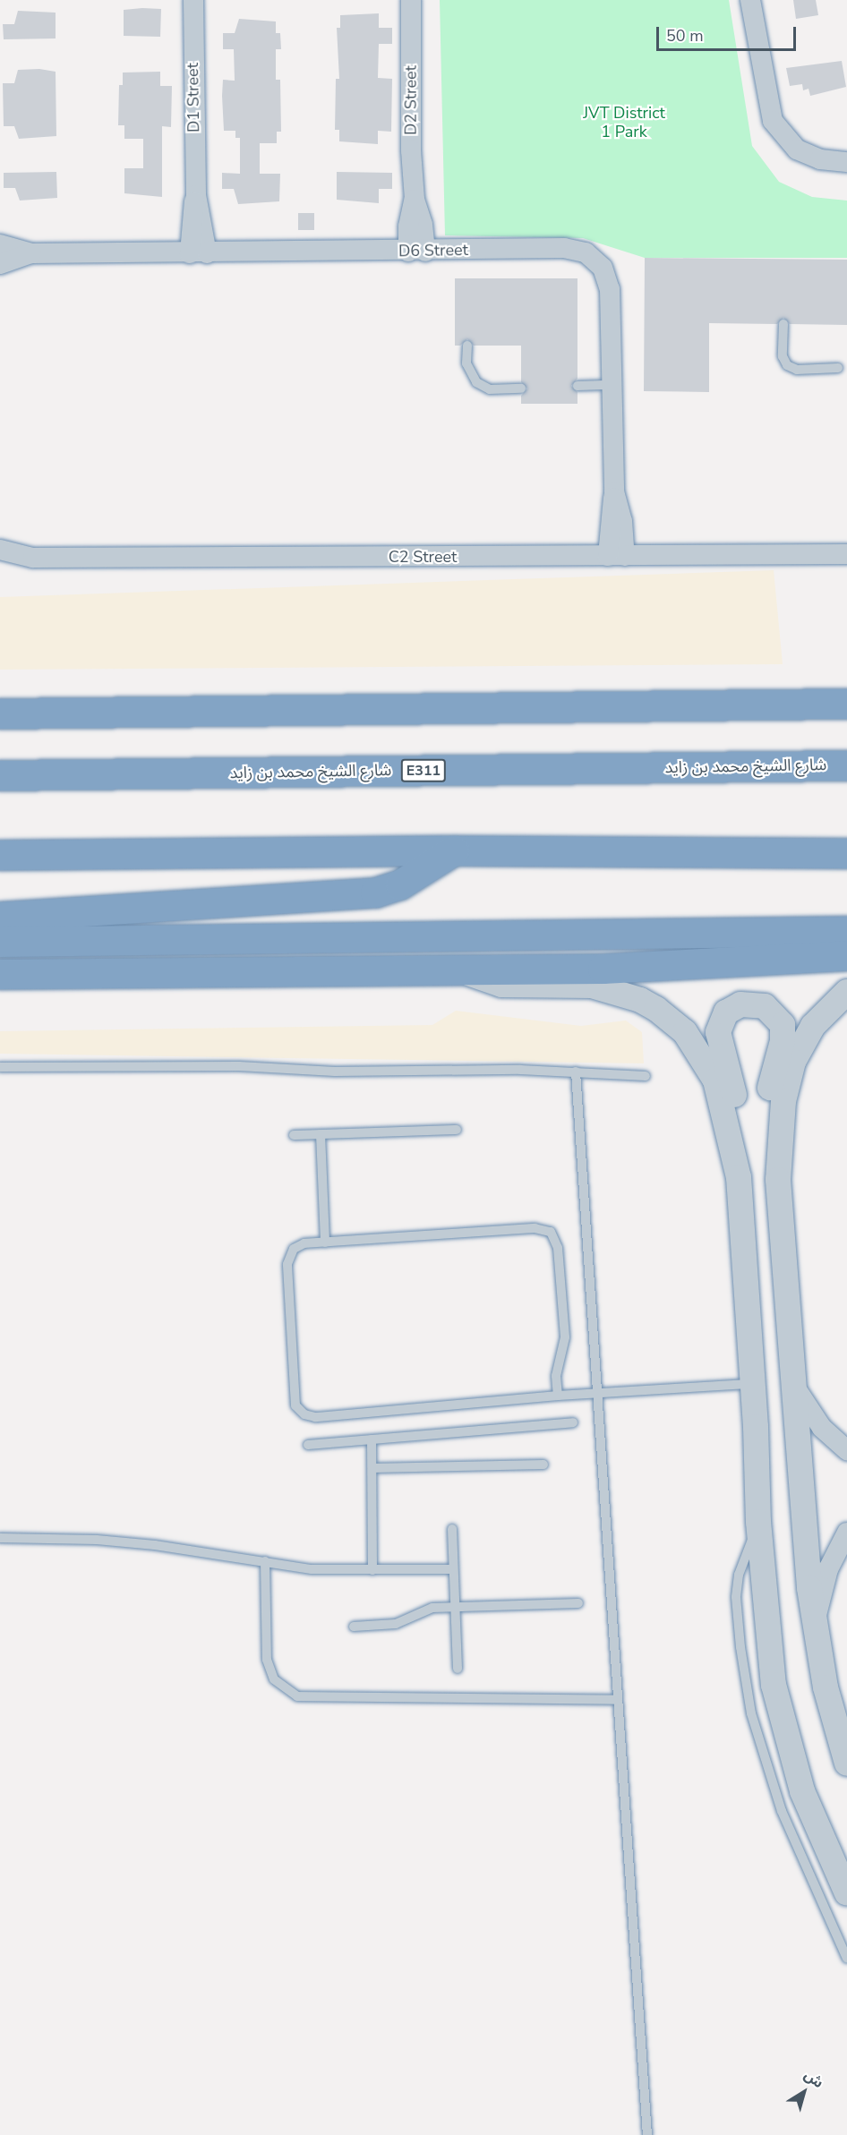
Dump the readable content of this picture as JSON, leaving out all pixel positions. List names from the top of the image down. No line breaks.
{"streets":{"highway":["شارع الشيخ محمد بن زايد","E311"],"street":["D1 Street","D2 Street","D6 Street","C2 Street"]},"crossings":[["D1 Street","D6 Street"],["D2 Street","D6 Street"],["D6 Street","C2 Street"]],"parks":["JVT District 1 Park"],"scale_bar":"50 m","north":"top right"}
